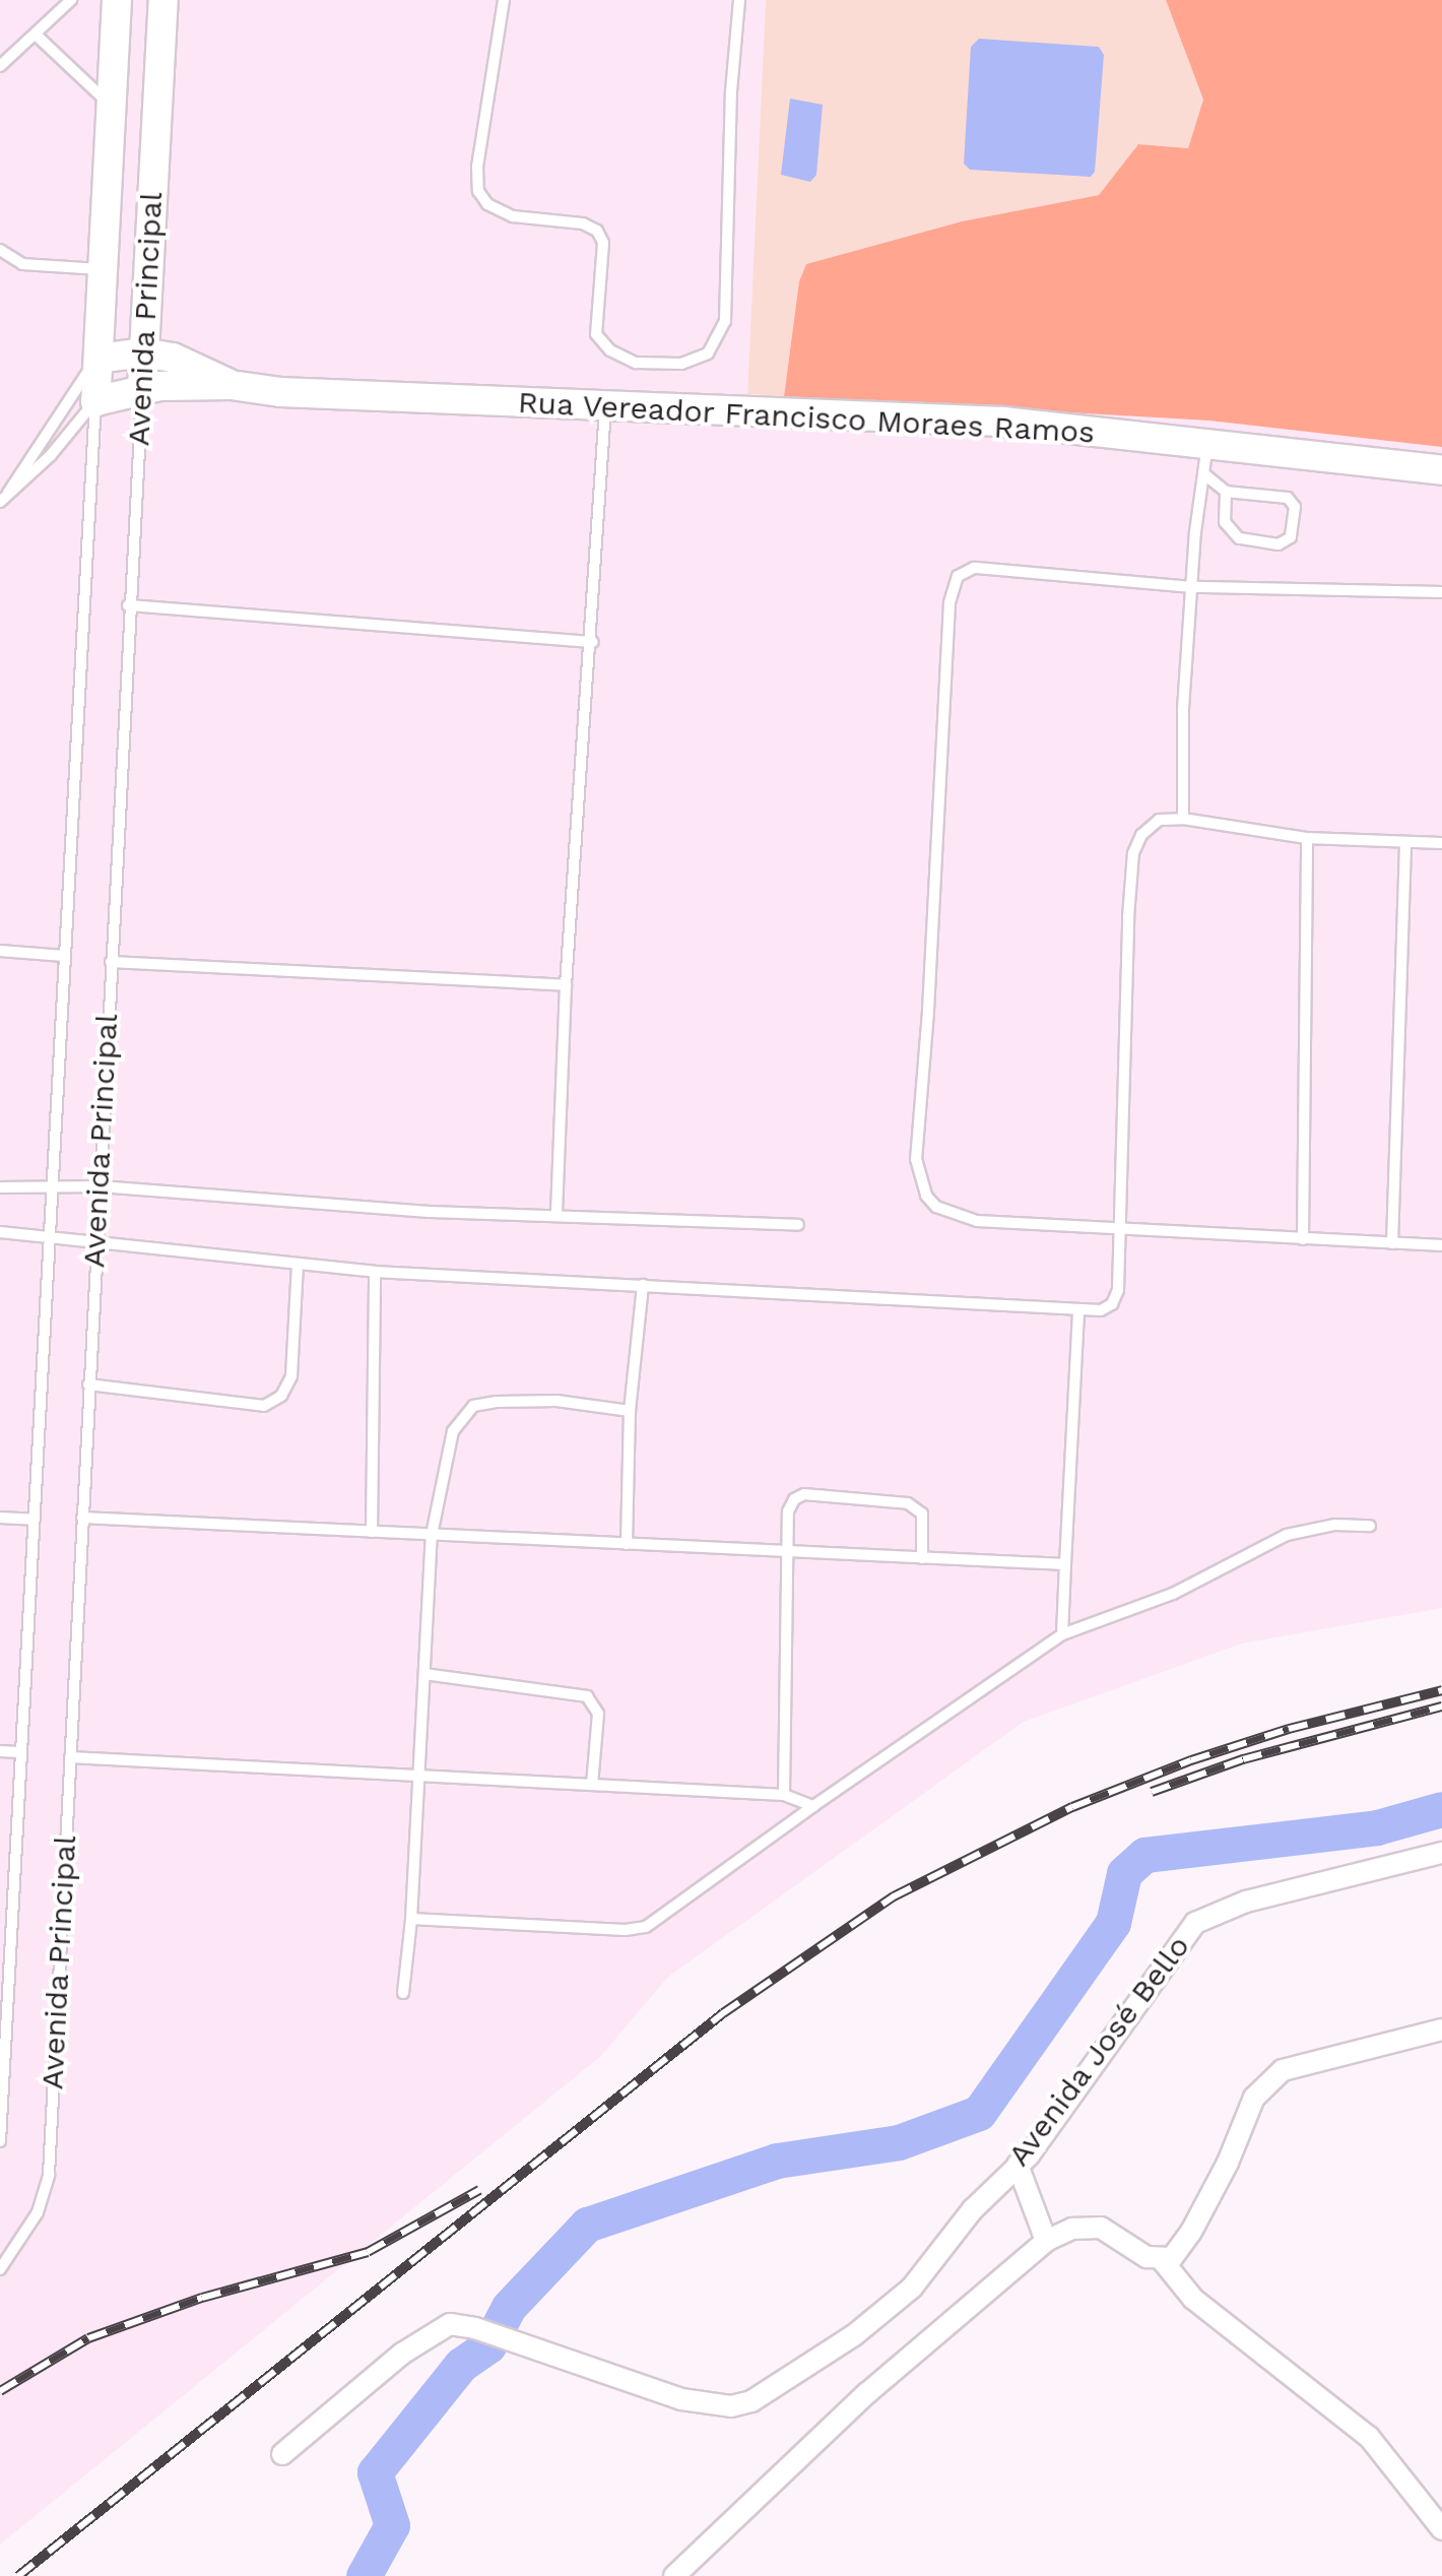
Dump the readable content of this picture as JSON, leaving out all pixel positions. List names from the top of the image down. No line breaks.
{"streets":{"street":["Avenida Principal","Rua Vereador Francisco Moraes Ramos","Avenida José Bello"]}}
